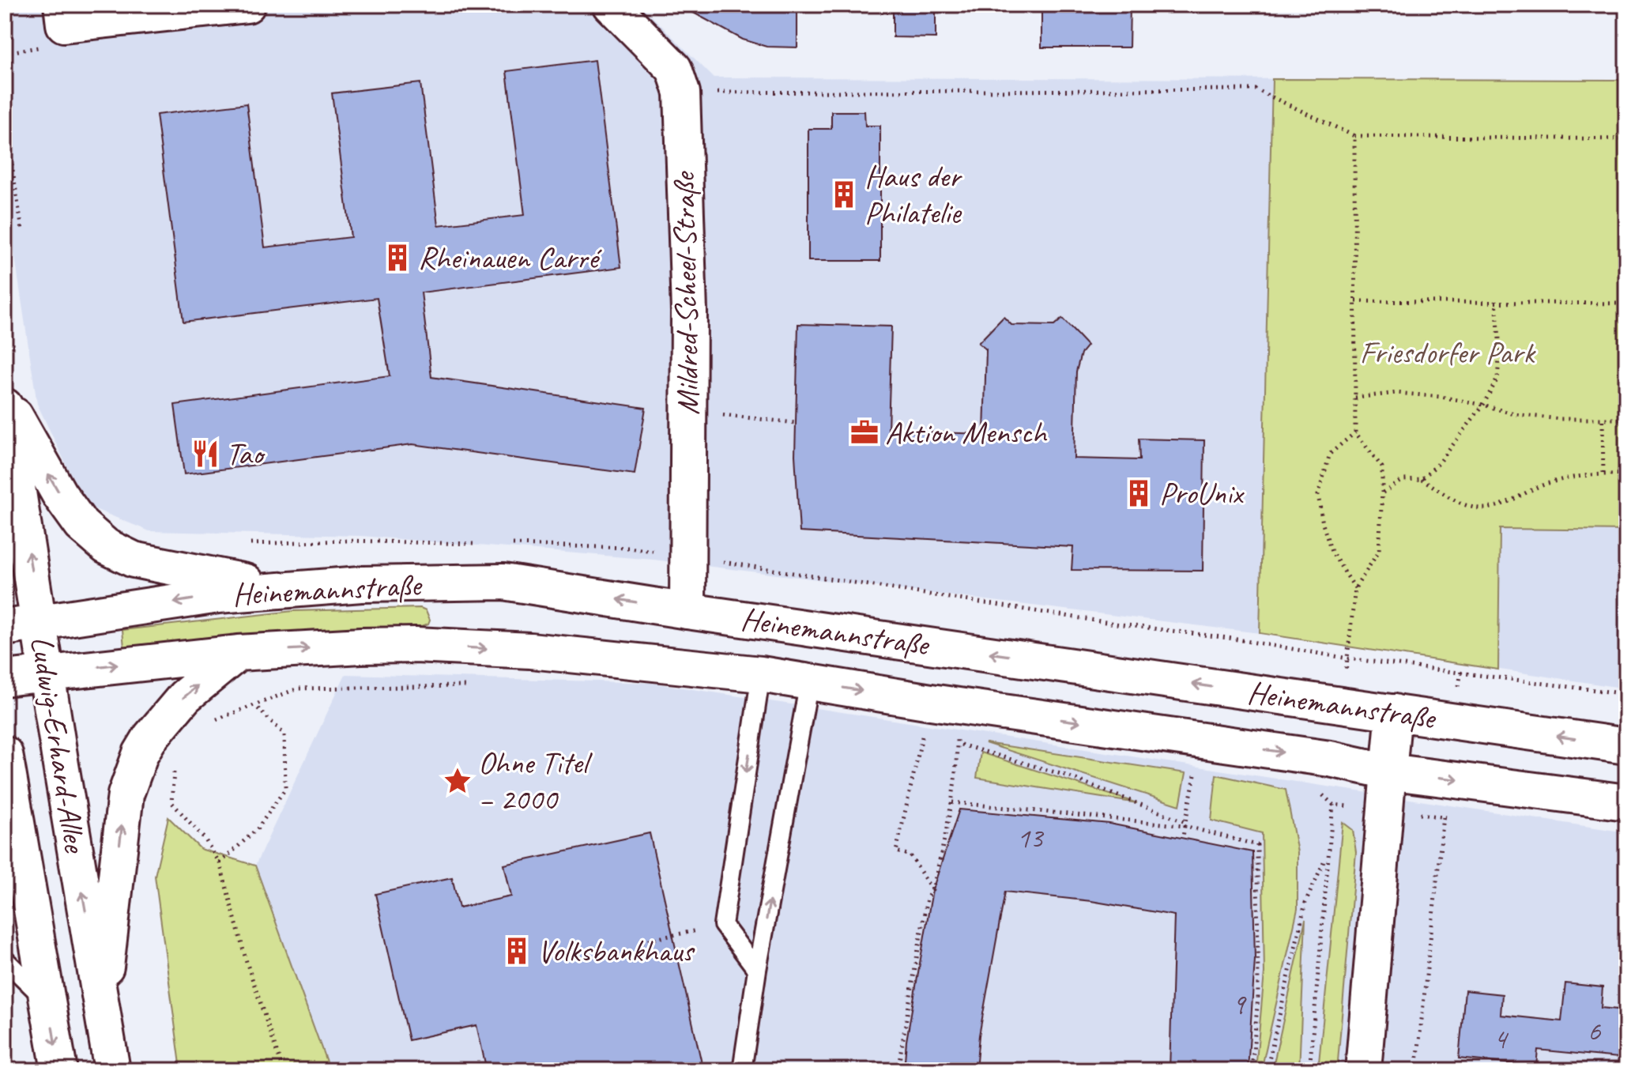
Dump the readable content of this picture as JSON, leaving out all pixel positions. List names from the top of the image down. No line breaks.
{"streets":{"main road":["Mildred-Scheel-Straße","Heinemannstraße","Ludwig-Erhard-Allee"]},"crossings":[["Mildred-Scheel-Straße","Heinemannstraße"],["Heinemannstraße","Ludwig-Erhard-Allee"]],"parks":["Friesdorfer Park"],"places":{"building":["Haus der Philatelie","Rheinauen Carré","ProUnix","Volksbankhaus"],"office":["Aktion Mensch"],"restaurant":["Tao"],"place":["Ohne Titel – 2000"]},"house_numbers":["13","9","6","4"]}
